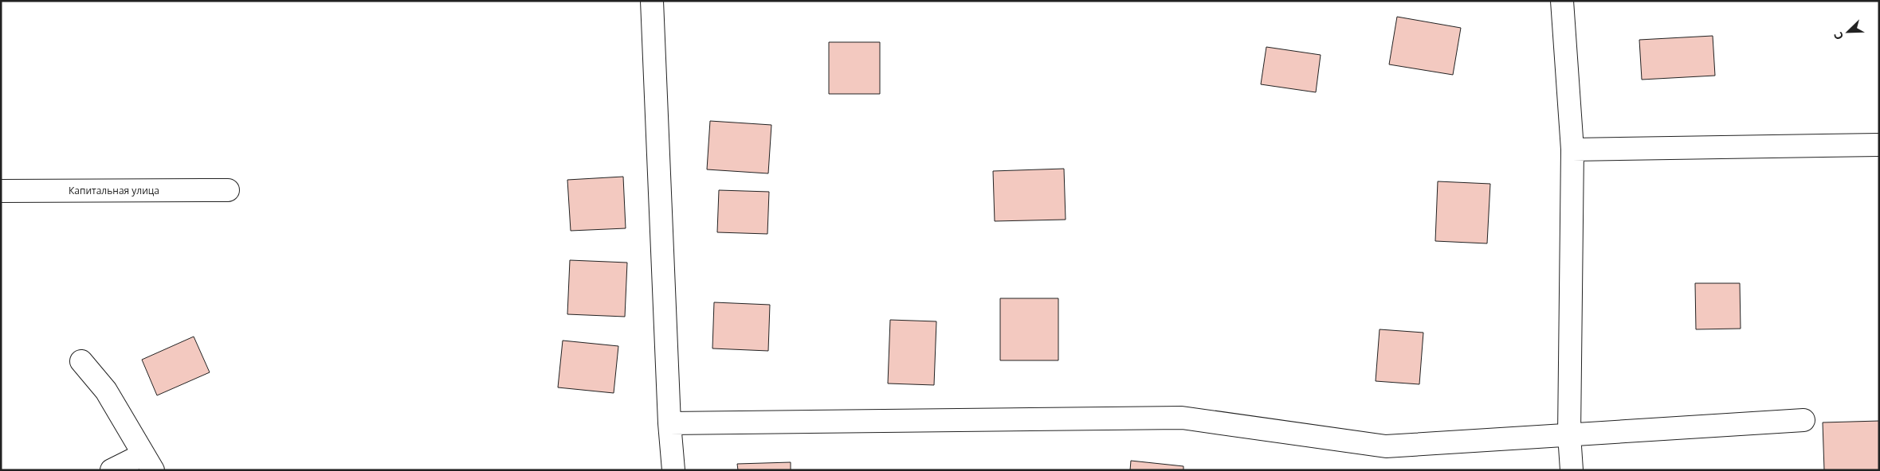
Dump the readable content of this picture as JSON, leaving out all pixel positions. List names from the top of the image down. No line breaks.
{"streets":{"street":["Капитальная улица"]},"north":"bottom left"}
